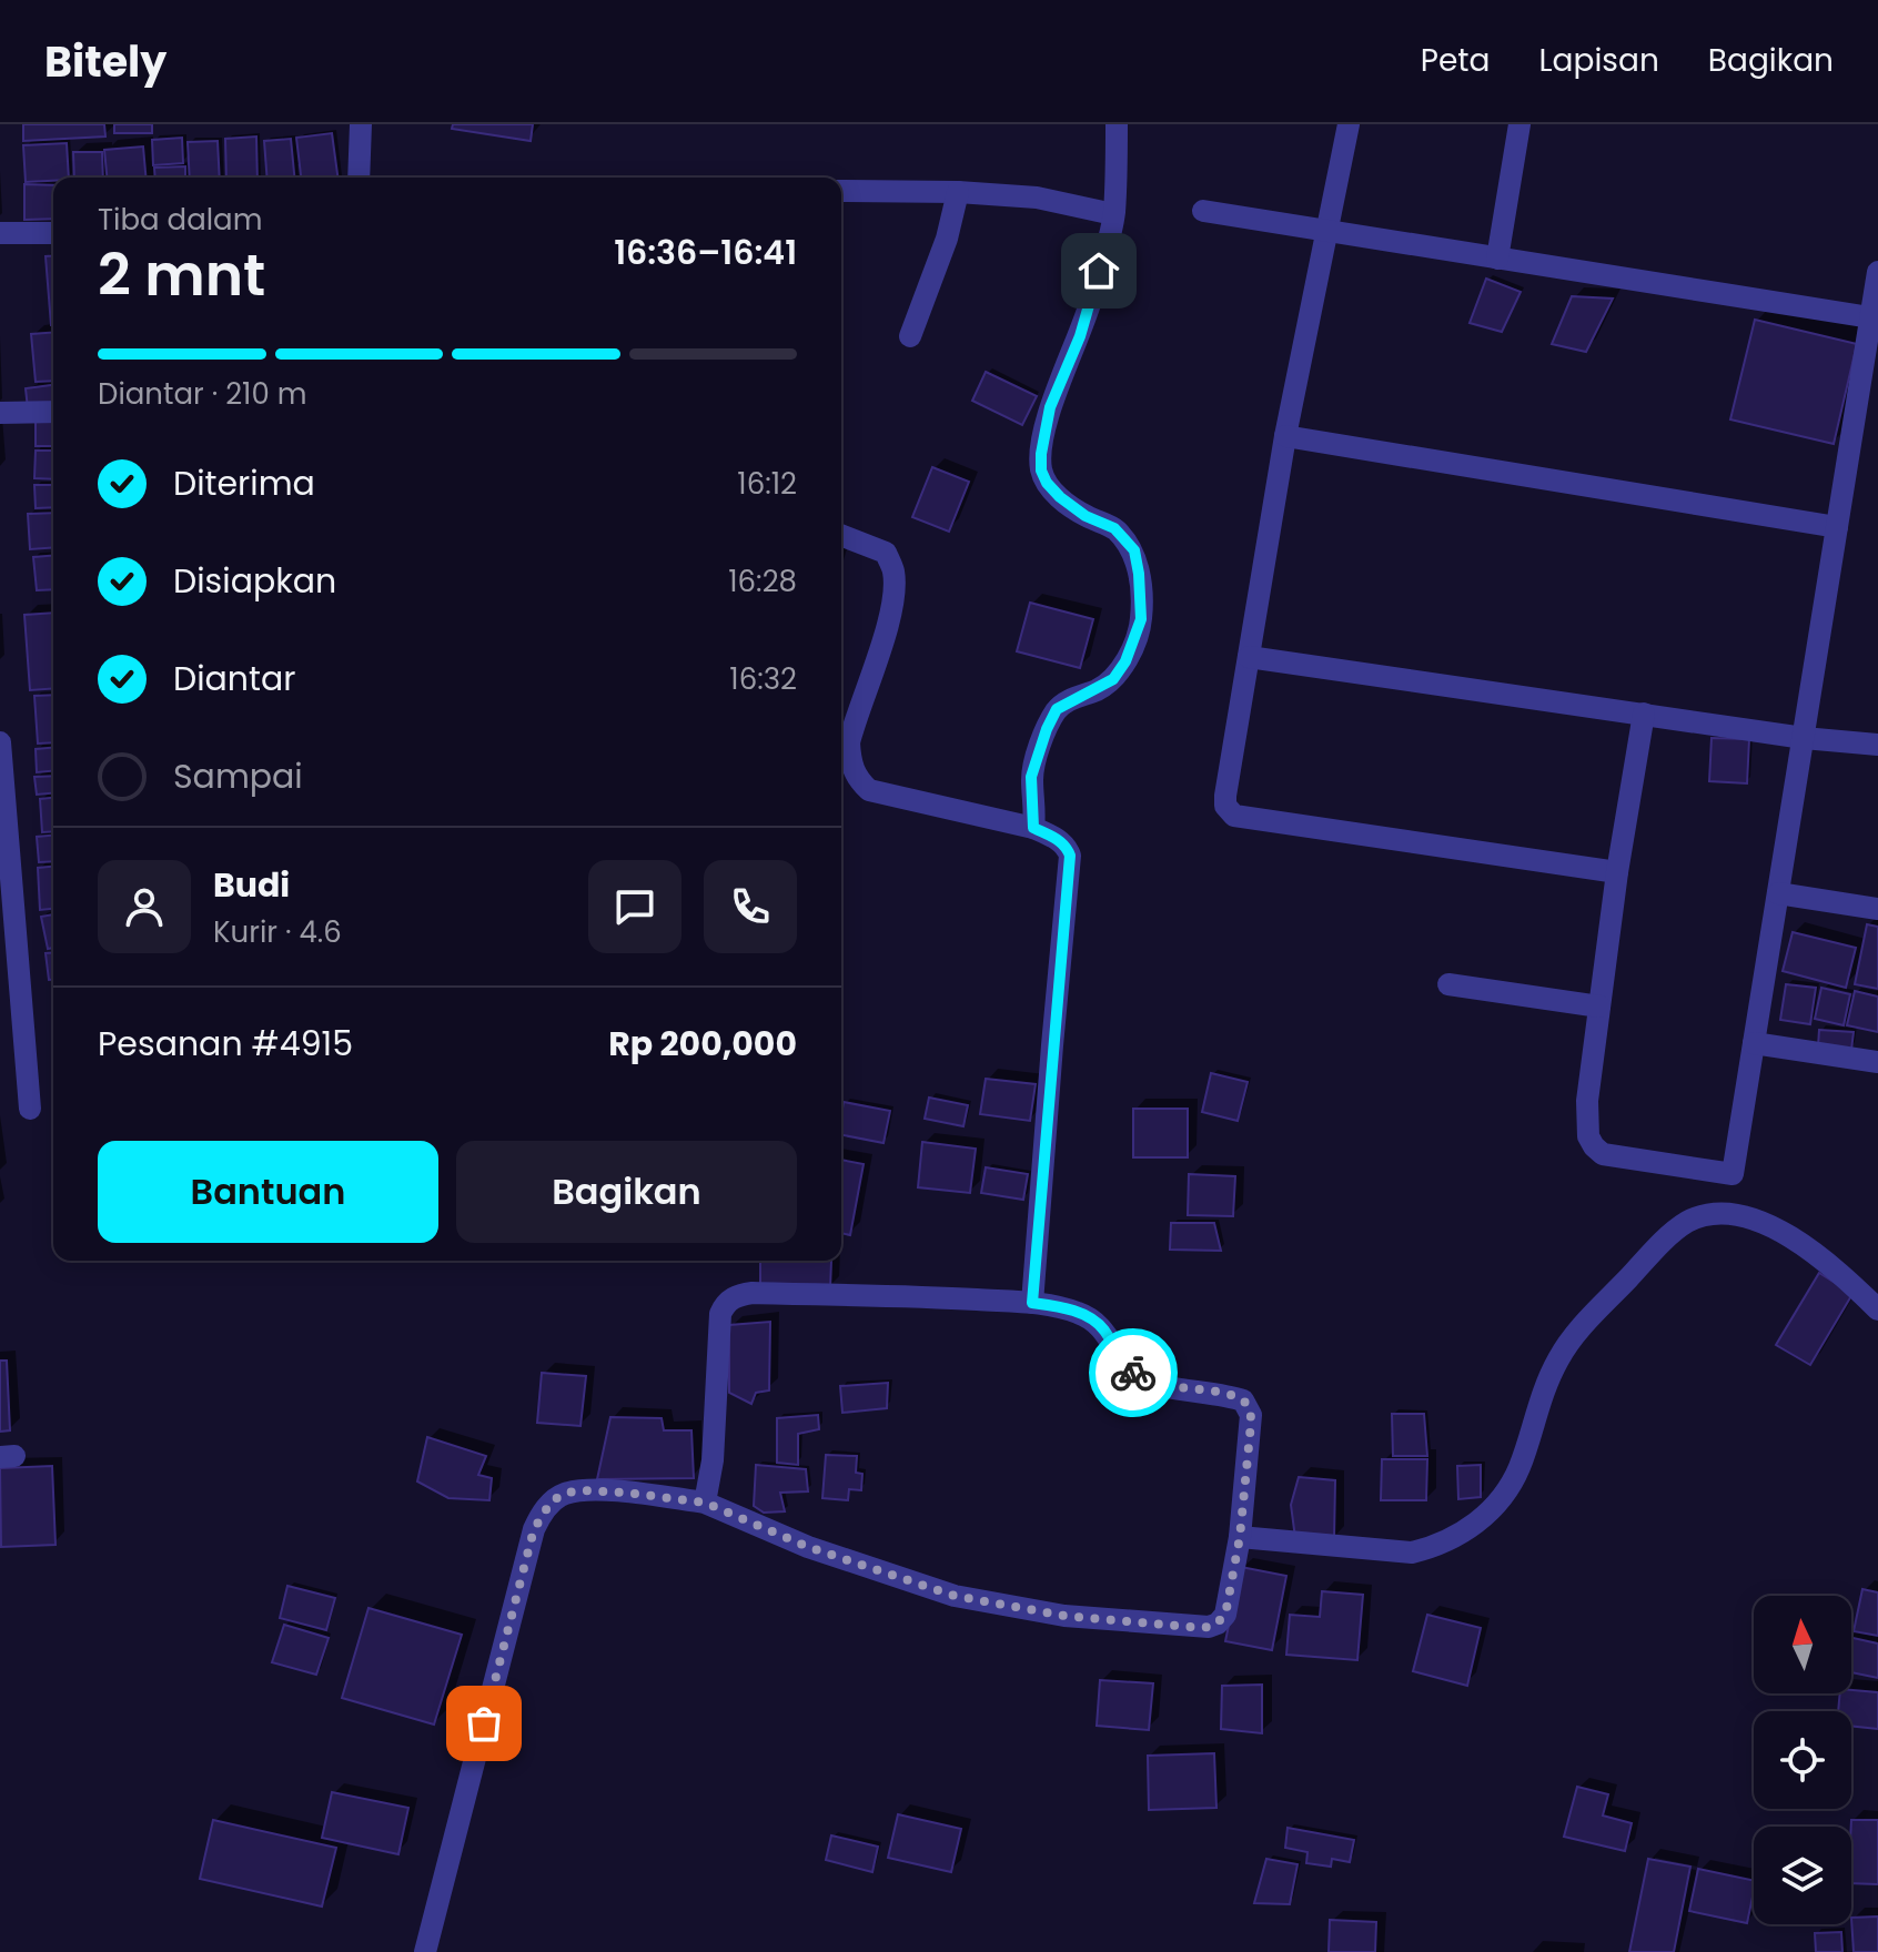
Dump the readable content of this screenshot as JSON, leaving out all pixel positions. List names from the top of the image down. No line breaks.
{"north":"top","page":{"header":"Bitely","nav":["Peta","Lapisan","Bagikan"],"heading":["2 mnt","Tiba dalam","16:36–16:41"],"panel":["Budi","Kurir · 4.6","Pesanan #4915","Rp 200,000"],"bar":"Diantar · 210 m","list":[["Diterima","16:12"],["Disiapkan","16:28"],["Diantar","16:32"],"Sampai"],"buttons":["Bantuan","Bagikan"]}}
